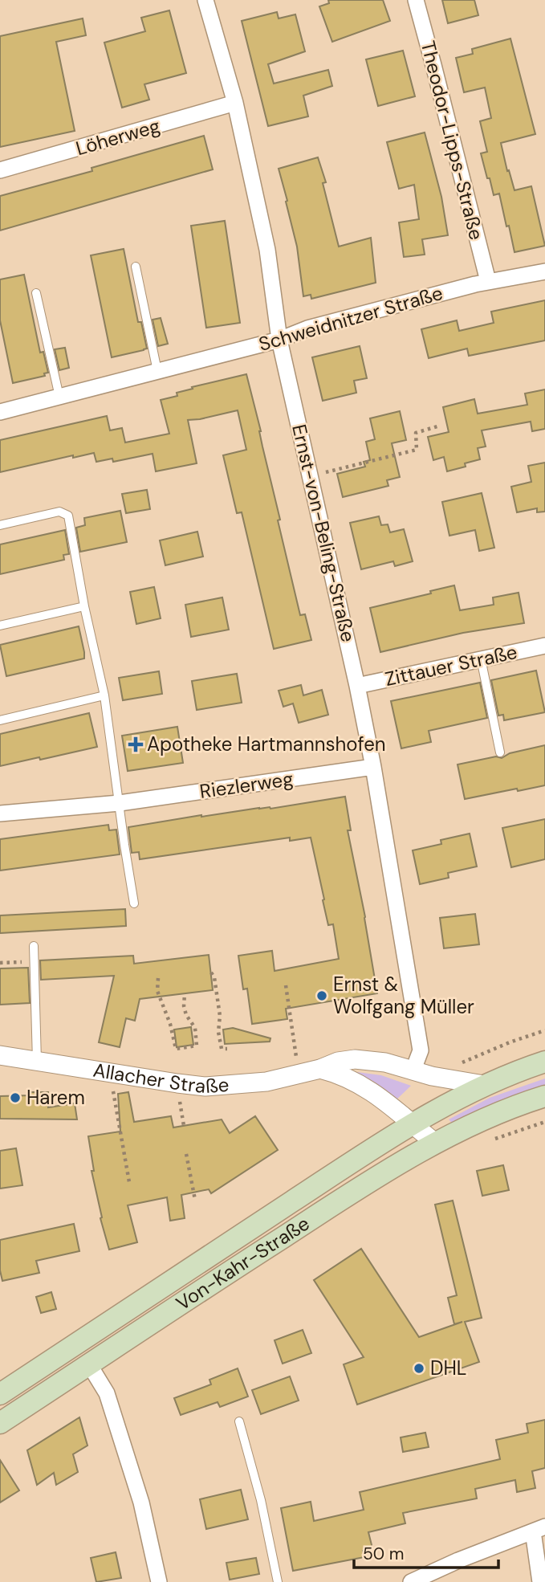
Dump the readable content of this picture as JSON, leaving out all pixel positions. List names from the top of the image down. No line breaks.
{"streets":{"main road":["Von-Kahr-Straße"],"street":["Löherweg","Theodor-Lipps-Straße","Schweidnitzer Straße","Ernst-von-Beling-Straße","Zittauer Straße","Riezlerweg","Allacher Straße"]},"crossings":[["Löherweg","Ernst-von-Beling-Straße"],["Theodor-Lipps-Straße","Schweidnitzer Straße"],["Schweidnitzer Straße","Ernst-von-Beling-Straße"],["Ernst-von-Beling-Straße","Zittauer Straße"],["Ernst-von-Beling-Straße","Riezlerweg"],["Ernst-von-Beling-Straße","Allacher Straße"],["Allacher Straße","Von-Kahr-Straße"]],"places":{"health":["Apotheke Hartmannshofen"],"other":["Ernst & Wolfgang Müller","Harem","DHL"]},"scale_bar":"50 m"}
